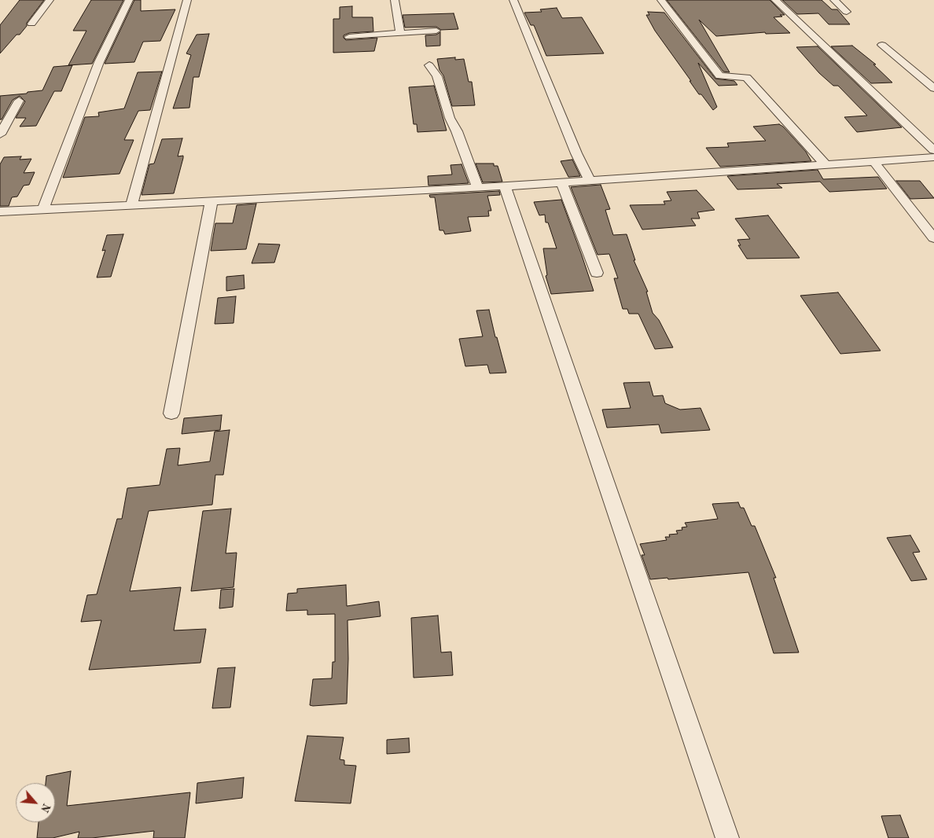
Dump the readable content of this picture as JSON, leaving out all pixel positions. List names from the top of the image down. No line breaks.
{"north":"bottom right"}
